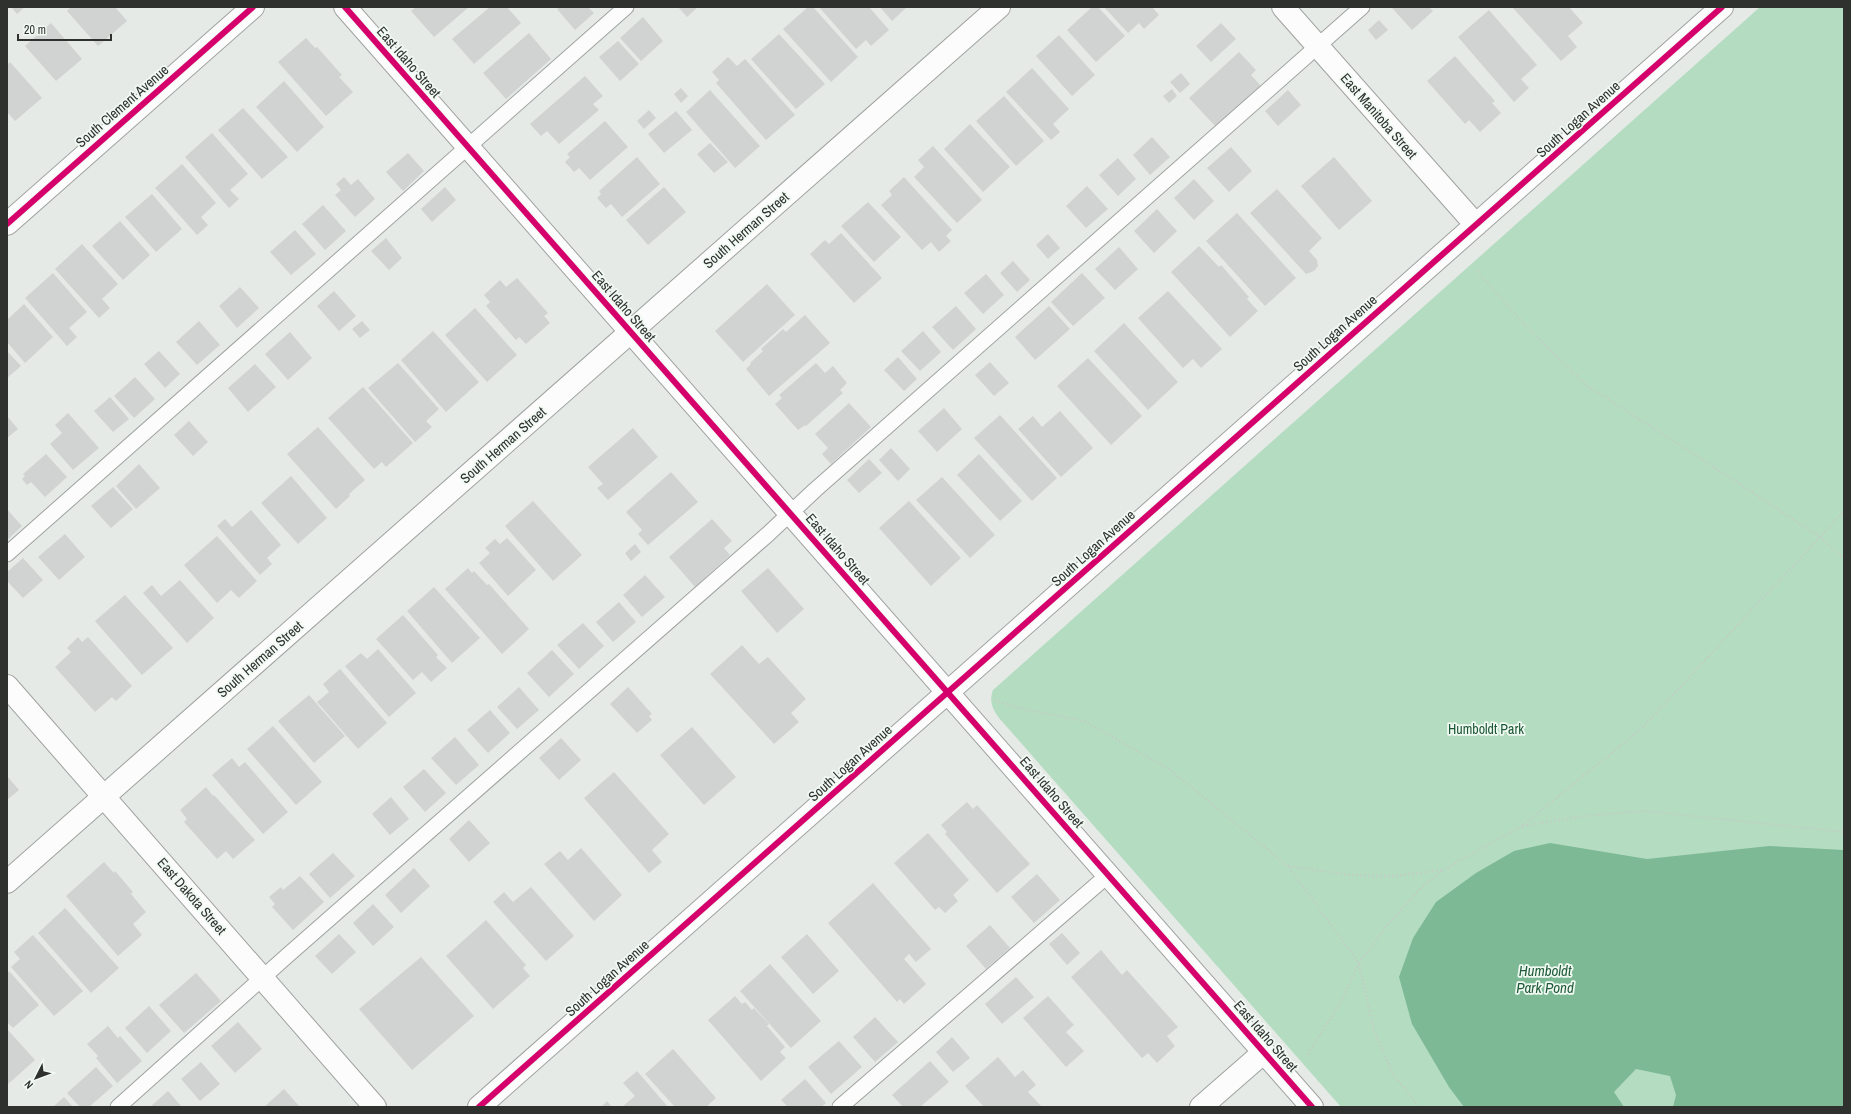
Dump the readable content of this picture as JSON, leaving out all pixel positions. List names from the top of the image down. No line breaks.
{"streets":{"street":["East Idaho Street","South Clement Avenue","East Manitoba Street","South Logan Avenue","South Herman Street","East Dakota Street"]},"crossings":[["East Idaho Street","South Logan Avenue"],["East Idaho Street","South Herman Street"],["East Manitoba Street","South Logan Avenue"],["South Herman Street","East Dakota Street"]],"water":["Humboldt Park Pond"],"parks":["Humboldt Park"],"scale_bar":"20 m","north":"bottom left"}
